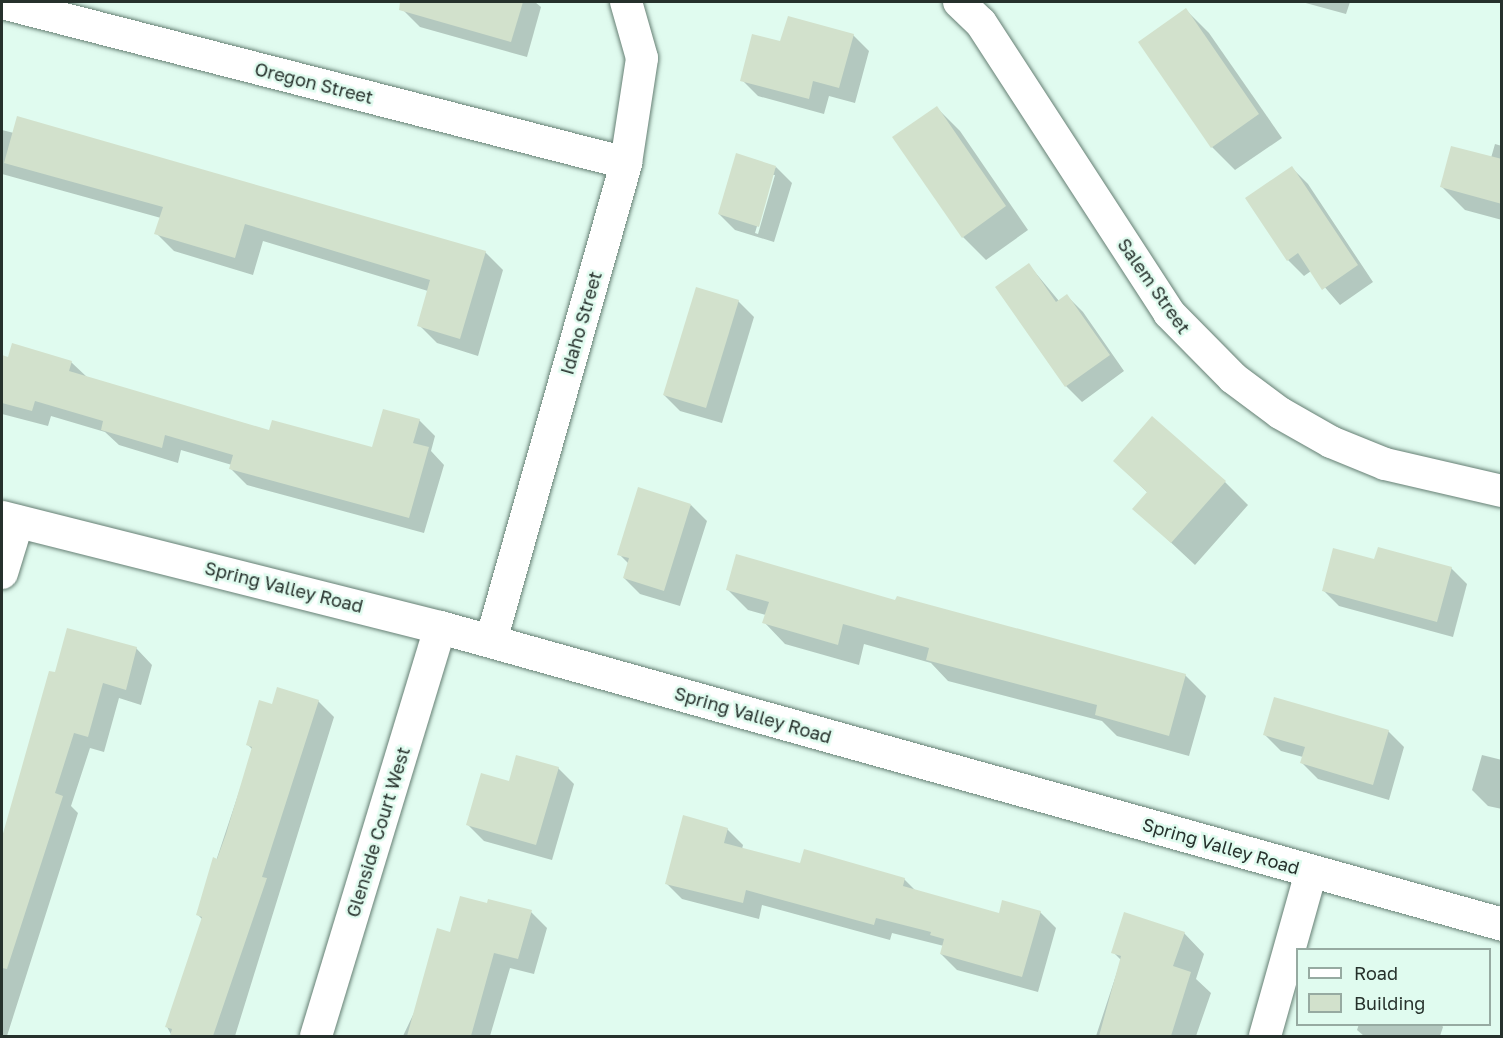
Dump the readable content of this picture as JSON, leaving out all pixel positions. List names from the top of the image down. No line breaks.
{"streets":{"street":["Oregon Street","Salem Street","Idaho Street","Spring Valley Road","Glenside Court West"]},"crossings":[["Oregon Street","Idaho Street"],["Idaho Street","Spring Valley Road"],["Spring Valley Road","Glenside Court West"]],"legend":["Road","Building"]}
